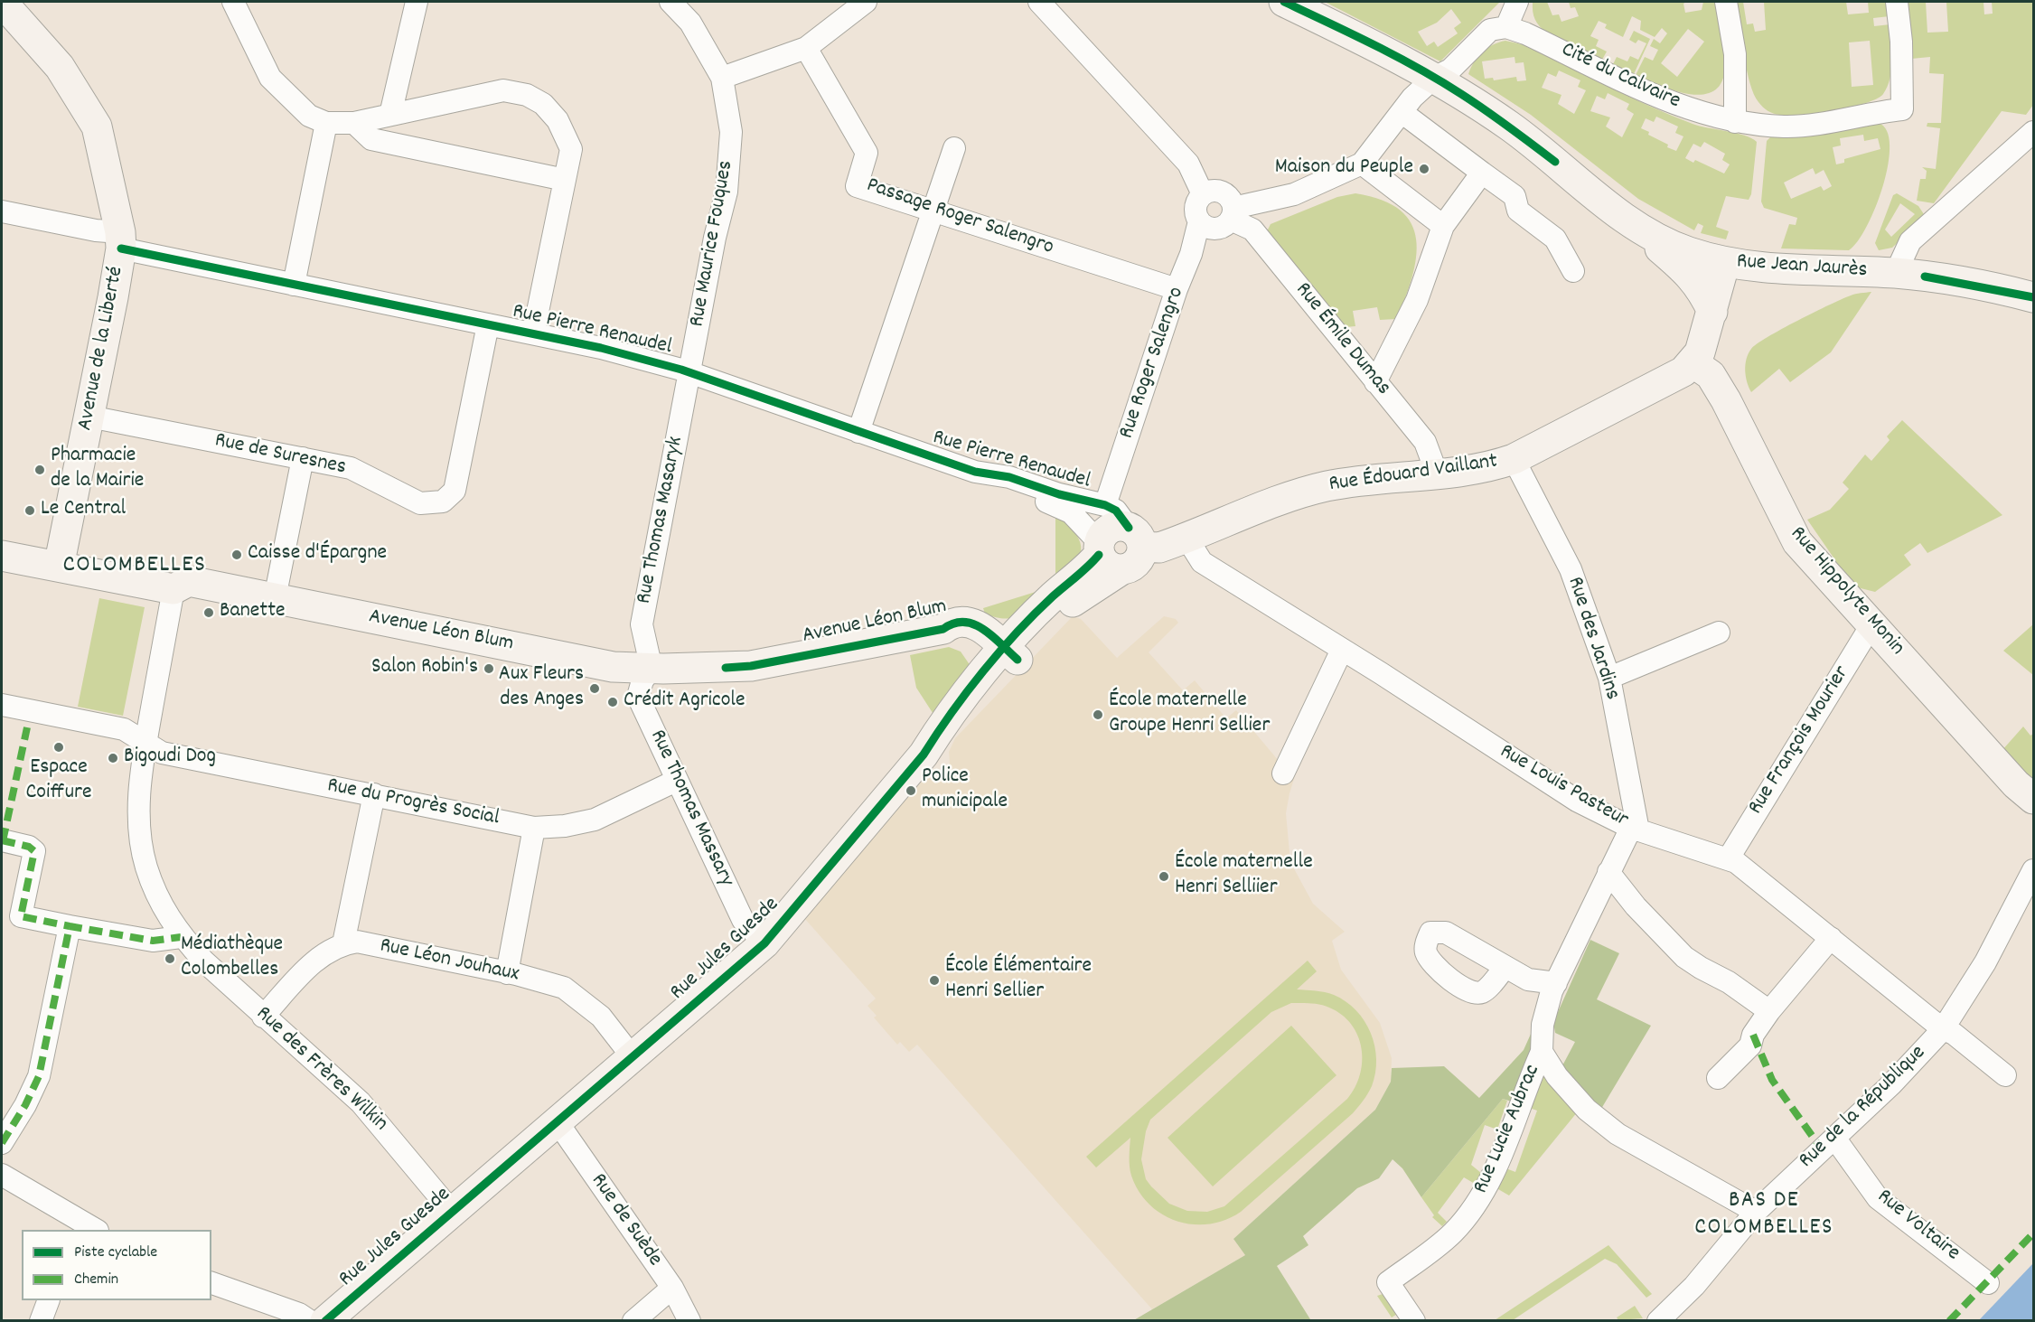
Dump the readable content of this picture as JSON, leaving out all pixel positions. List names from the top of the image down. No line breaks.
{"streets":{"street":["Cité du Calvaire","Passage Roger Salengro","Rue Maurice Fouques","Rue Jean Jaurès","Rue Pierre Renaudel","Rue Émile Dumas","Avenue de la Liberté","Rue Roger Salengro","Rue de Suresnes","Rue Édouard Vaillant","Rue Thomas Masaryk","Rue Hippolyte Monin","Avenue Léon Blum","Rue des Jardins","Rue François Mourier","Rue Louis Pasteur","Rue du Progrès Social","Rue Thomas Massary","Rue Jules Guesde","Rue Léon Jouhaux","Rue des Frères Wilkin","Rue de la République","Rue Lucie Aubrac","Rue de Suède","Rue Voltaire"]},"crossings":[["Passage Roger Salengro","Rue Roger Salengro"],["Rue Maurice Fouques","Rue Pierre Renaudel"],["Rue Maurice Fouques","Rue Thomas Masaryk"],["Rue Jean Jaurès","Rue Édouard Vaillant"],["Rue Pierre Renaudel","Avenue de la Liberté"],["Rue Pierre Renaudel","Rue Roger Salengro"],["Rue Pierre Renaudel","Rue de Suresnes"],["Rue Pierre Renaudel","Rue Édouard Vaillant"],["Rue Pierre Renaudel","Rue Thomas Masaryk"],["Rue Pierre Renaudel","Rue Jules Guesde"],["Rue Émile Dumas","Rue Roger Salengro"],["Rue Émile Dumas","Rue Édouard Vaillant"],["Avenue de la Liberté","Rue de Suresnes"],["Rue Édouard Vaillant","Rue Hippolyte Monin"],["Rue Édouard Vaillant","Rue des Jardins"],["Rue Édouard Vaillant","Rue Louis Pasteur"],["Rue Édouard Vaillant","Rue Jules Guesde"],["Rue Thomas Masaryk","Avenue Léon Blum"],["Rue Thomas Masaryk","Rue Thomas Massary"],["Rue Hippolyte Monin","Rue François Mourier"],["Avenue Léon Blum","Rue Thomas Massary"],["Avenue Léon Blum","Rue Jules Guesde"],["Avenue Léon Blum","Rue des Frères Wilkin"],["Rue des Jardins","Rue Louis Pasteur"],["Rue François Mourier","Rue Louis Pasteur"],["Rue Louis Pasteur","Rue de la République"],["Rue du Progrès Social","Rue Thomas Massary"],["Rue du Progrès Social","Rue des Frères Wilkin"],["Rue Thomas Massary","Rue Jules Guesde"],["Rue Jules Guesde","Rue Léon Jouhaux"],["Rue Jules Guesde","Rue des Frères Wilkin"],["Rue Jules Guesde","Rue de Suède"],["Rue de la République","Rue Voltaire"]],"districts":["COLOMBELLES","BAS DE COLOMBELLES"],"places":["Maison du Peuple","Pharmacie de la Mairie","Le Central","Caisse d'Épargne","Banette","Salon Robin's","Aux Fleurs des Anges","Crédit Agricole","École maternelle Groupe Henri Sellier","Espace Coiffure","Bigoudi Dog","Police municipale","École maternelle Henri Selliier","Médiathèque Colombelles","École Élémentaire Henri Sellier"],"legend":["Piste cyclable","Chemin"]}
